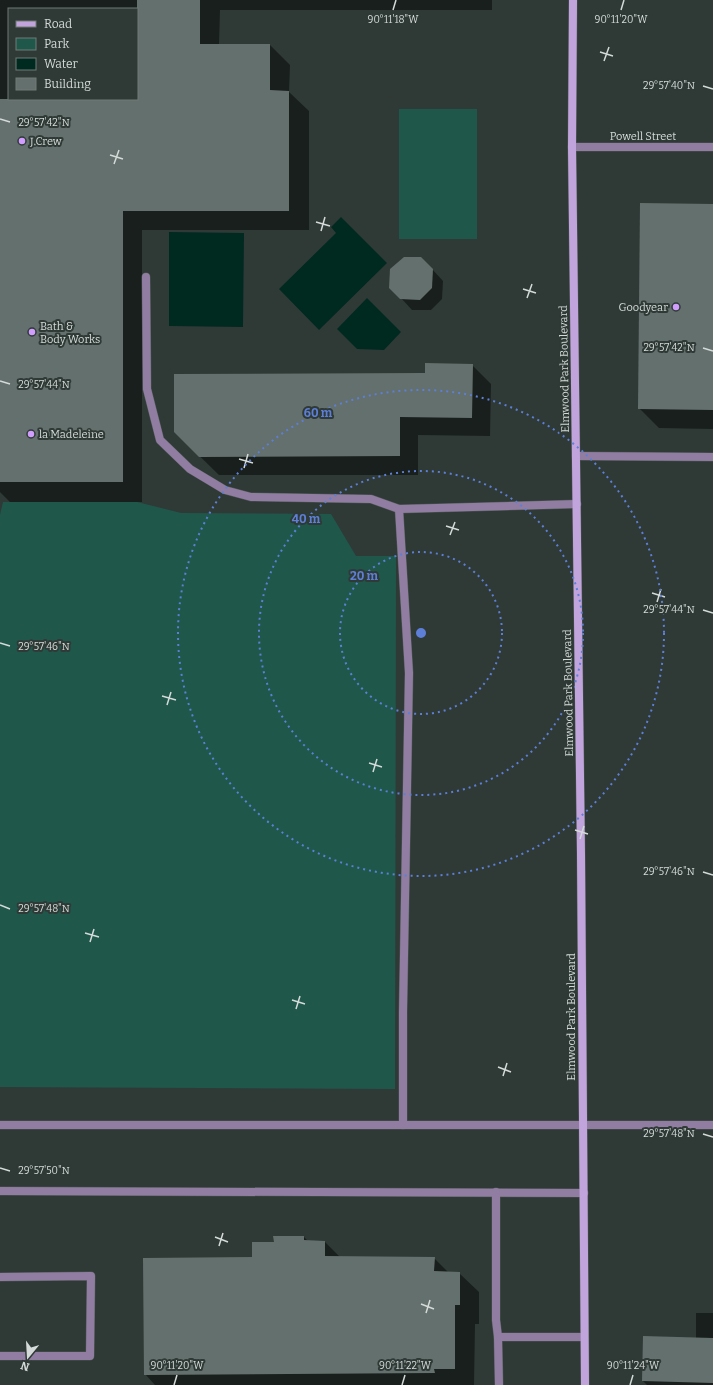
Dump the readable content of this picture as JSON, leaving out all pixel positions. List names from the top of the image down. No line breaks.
{"streets":{"street":["Powell Street","Elmwood Park Boulevard"]},"crossings":[["Powell Street","Elmwood Park Boulevard"]],"places":["J.Crew","Goodyear","Bath & Body Works","la Madeleine"],"legend":["Road","Park","Water","Building"],"north":"bottom","coordinates":["90°11'18\"W","90°11'20\"W","29°57'40\"N","29°57'42\"N","29°57'44\"N","29°57'46\"N","29°57'48\"N","29°57'50\"N","90°11'22\"W","90°11'24\"W"],"rings":["60 m","40 m","20 m"]}
